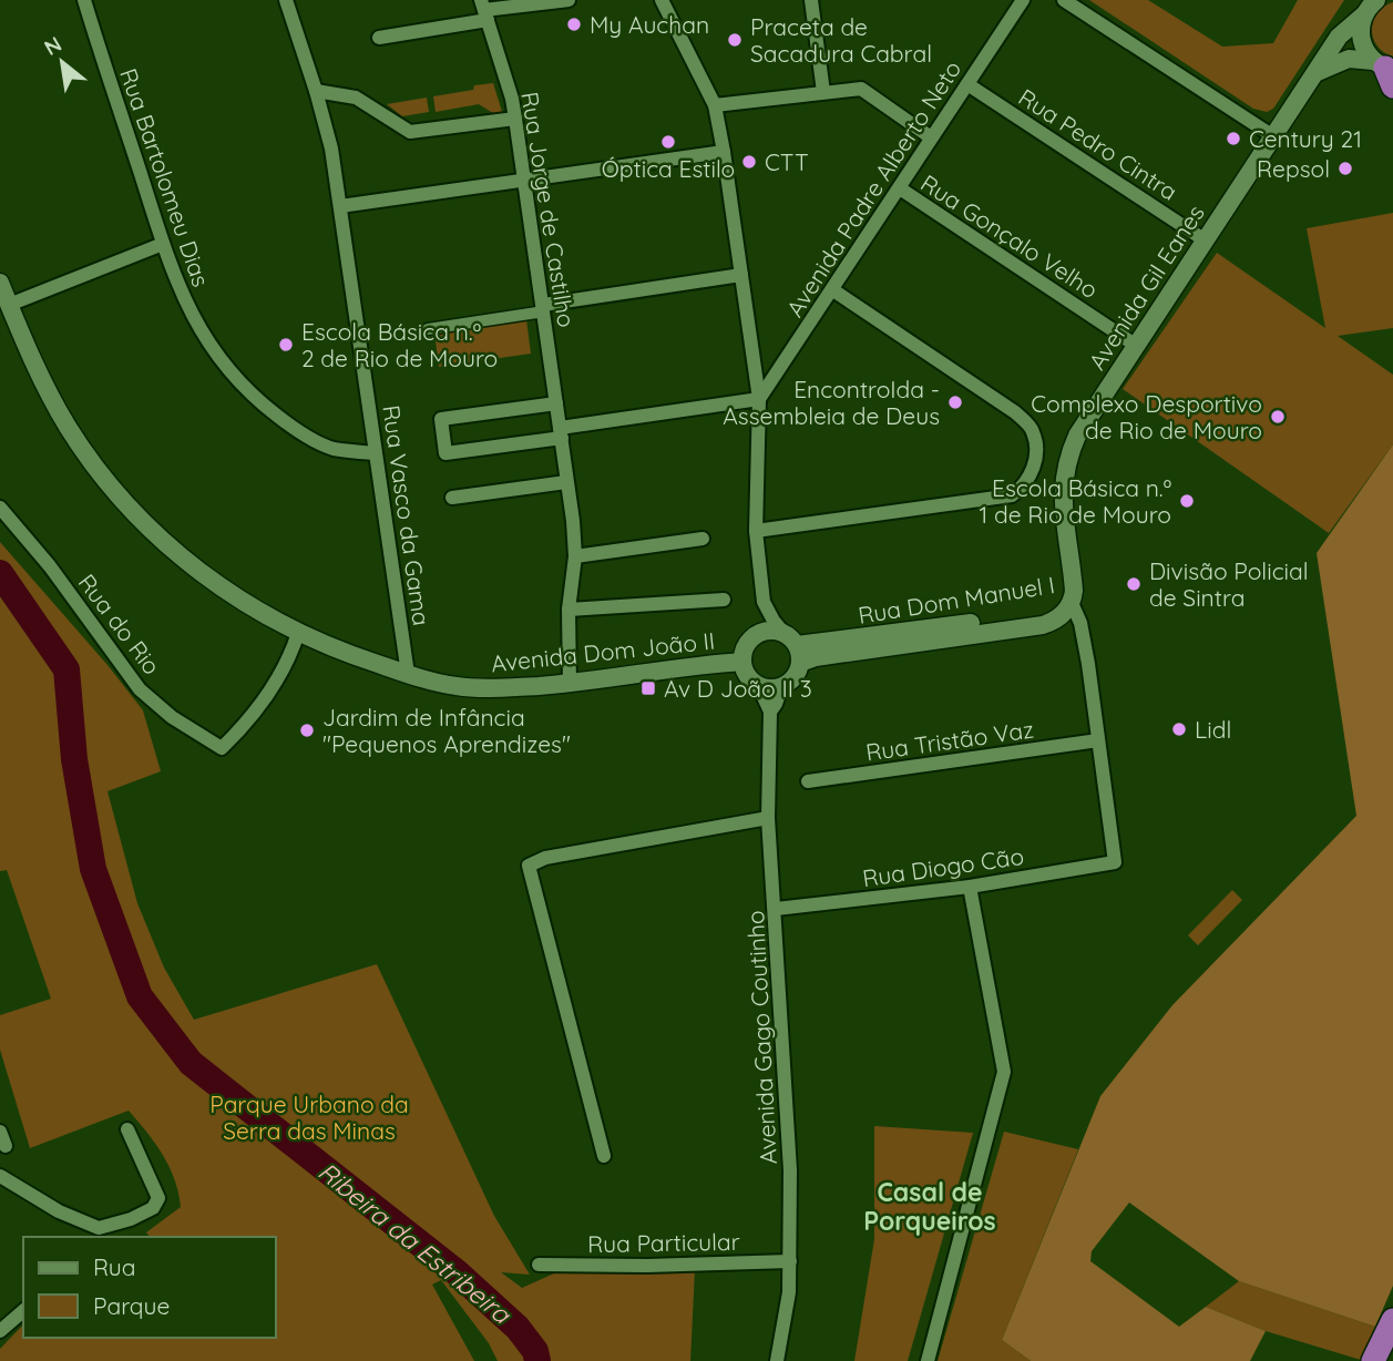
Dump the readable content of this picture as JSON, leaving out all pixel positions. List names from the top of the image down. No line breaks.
{"streets":{"street":["Rua Pedro Cintra","Rua Bartolomeu Dias","Avenida Padre Alberto Neto","Rua Jorge de Castilho","Rua Gonçalo Velho","Avenida Gil Eanes","Rua Vasco da Gama","Rua Dom Manuel I","Rua do Rio","Avenida Dom João II","Rua Tristão Vaz","Rua Diogo Cão","Avenida Gago Coutinho","Rua Particular"]},"crossings":[["Rua Pedro Cintra","Avenida Padre Alberto Neto"],["Rua Pedro Cintra","Avenida Gil Eanes"],["Rua Bartolomeu Dias","Rua Vasco da Gama"],["Avenida Padre Alberto Neto","Rua Gonçalo Velho"],["Rua Jorge de Castilho","Avenida Dom João II"],["Rua Gonçalo Velho","Avenida Gil Eanes"],["Avenida Gil Eanes","Rua Dom Manuel I"],["Avenida Gil Eanes","Rua Tristão Vaz"],["Avenida Gil Eanes","Rua Diogo Cão"],["Rua Vasco da Gama","Avenida Dom João II"],["Rua Dom Manuel I","Avenida Dom João II"],["Rua Dom Manuel I","Avenida Gago Coutinho"],["Rua do Rio","Avenida Dom João II"],["Avenida Dom João II","Avenida Gago Coutinho"],["Rua Diogo Cão","Avenida Gago Coutinho"],["Avenida Gago Coutinho","Rua Particular"]],"districts":["Casal de Porqueiros"],"water":["Ribeira da Estribeira"],"parks":["Parque Urbano da Serra das Minas"],"places":{"other":["My Auchan","Praceta de Sacadura Cabral","Century 21","Óptica Estilo","CTT","Repsol","Escola Básica n.º 2 de Rio de Mouro","EncontroIda - Assembleia de Deus","Complexo Desportivo de Rio de Mouro","Escola Básica n.º 1 de Rio de Mouro","Divisão Policial de Sintra","Lidl","Jardim de Infância \"Pequenos Aprendizes\""],"transit":["Av D João II 3"]},"legend":["Rua","Parque"],"north":"top left"}
